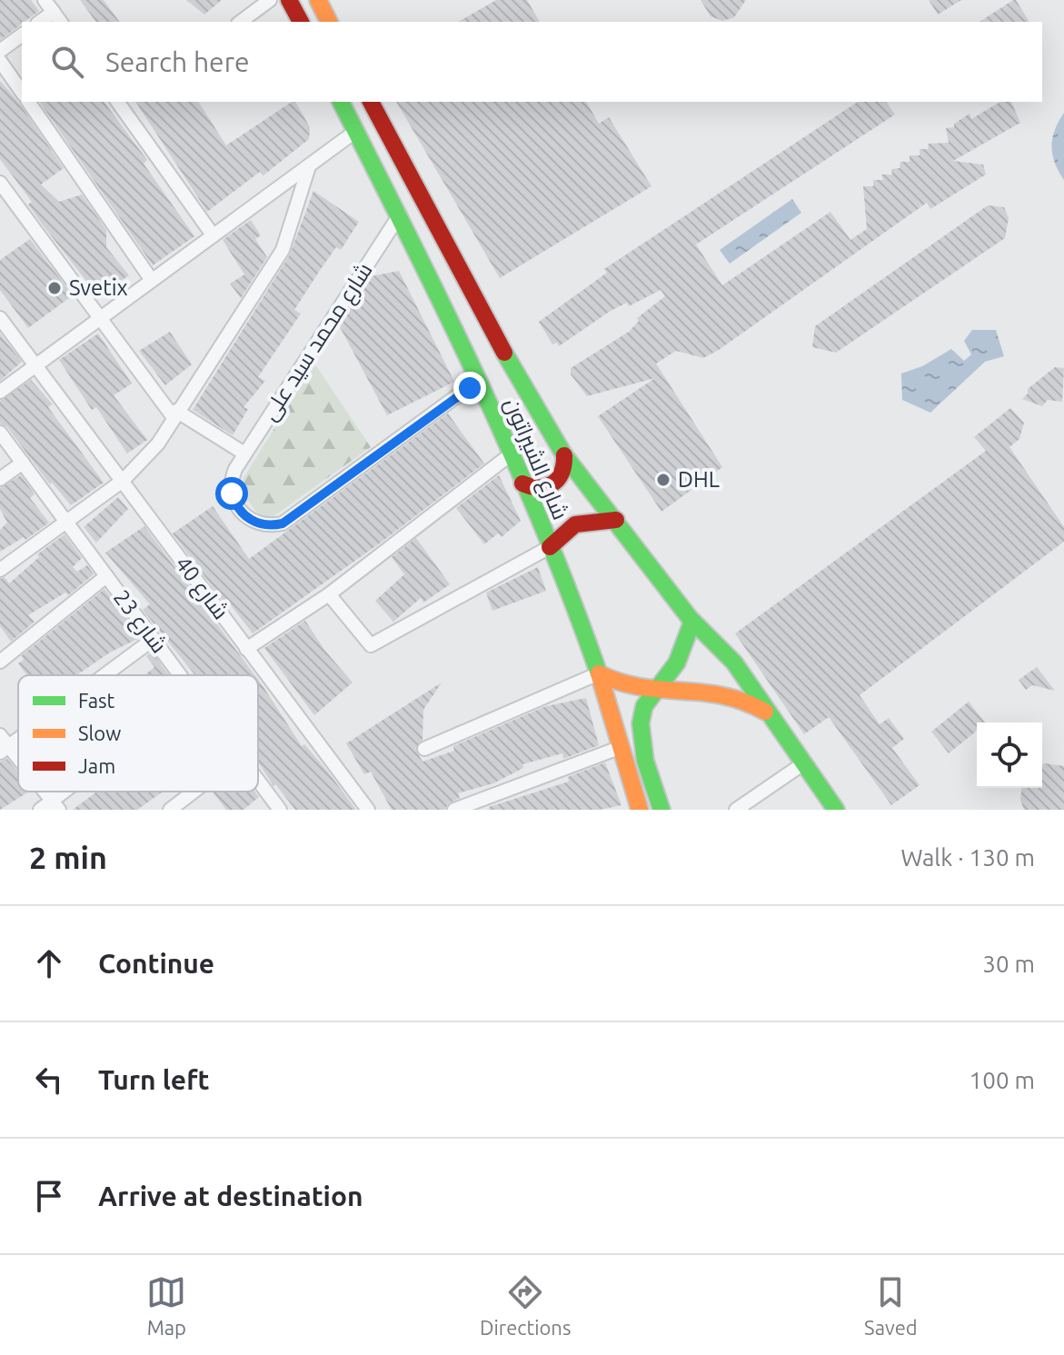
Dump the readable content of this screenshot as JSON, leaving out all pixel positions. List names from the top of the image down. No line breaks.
{"streets":{"street":["شارع محمد سيد على","شارع الشيراتون","شارع 40","شارع 23"]},"crossings":[["شارع محمد سيد على","شارع الشيراتون"]],"places":["Svetix","DHL"],"legend":["Fast","Slow","Jam"],"page":{"search":"Search here","heading":["2 min","Walk · 130 m"],"list":[["Continue","30 m"],["Turn left","100 m"],"Arrive at destination"],"nav":["Map","Directions","Saved"]}}
